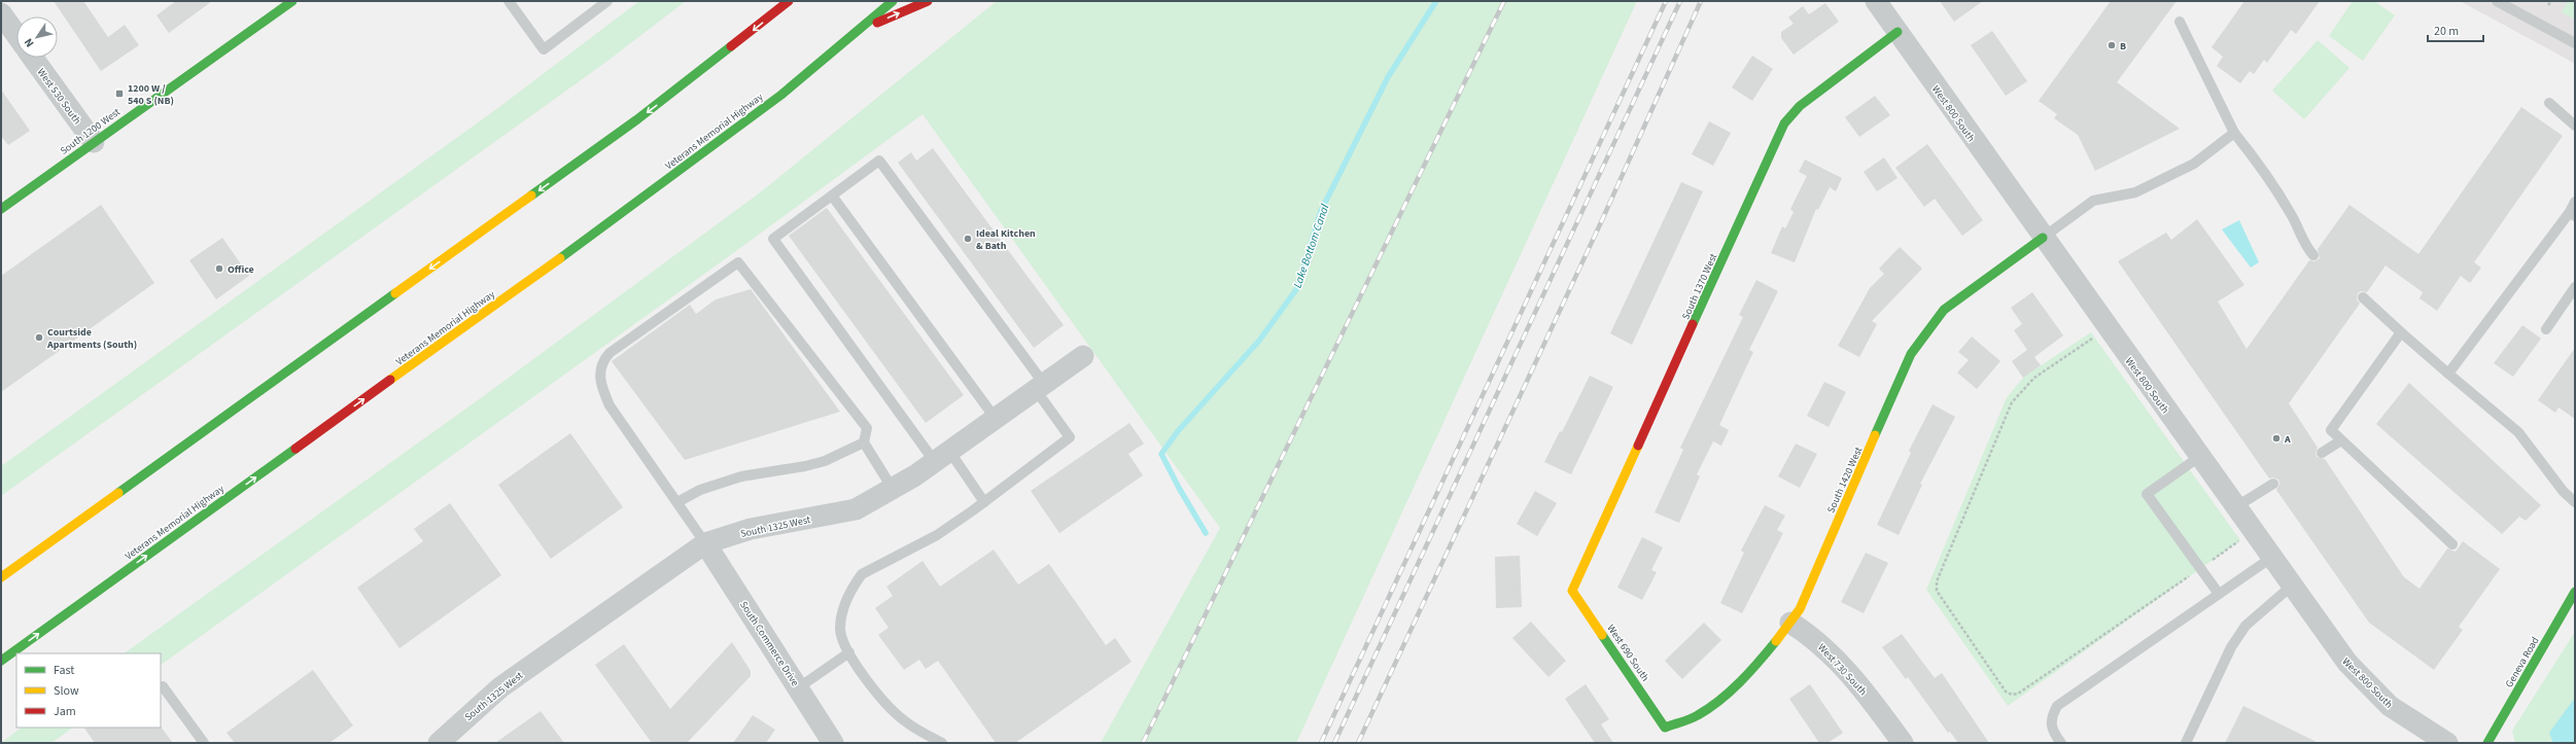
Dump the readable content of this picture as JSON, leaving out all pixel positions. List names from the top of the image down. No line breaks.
{"streets":{"main road":["South 1200 West","Veterans Memorial Highway","South 1370 West","South 1420 West","West 690 South","Geneva Road"],"street":["West 530 South","West 800 South","South 1325 West","South Commerce Drive","West 730 South"]},"crossings":[["West 530 South","South 1200 West"],["West 800 South","South 1370 West"],["West 800 South","South 1420 West"],["South 1370 West","West 690 South"],["South 1420 West","West 690 South"],["South 1420 West","West 730 South"],["South 1325 West","South Commerce Drive"]],"water":["Lake Bottom Canal"],"places":{"other":["B","Ideal Kitchen & Bath","Office","Courtside Apartments (South)","A"],"transit":["1200 W / 540 S (NB)"]},"legend":["Fast","Slow","Jam"],"scale_bar":"20 m","north":"bottom left"}
